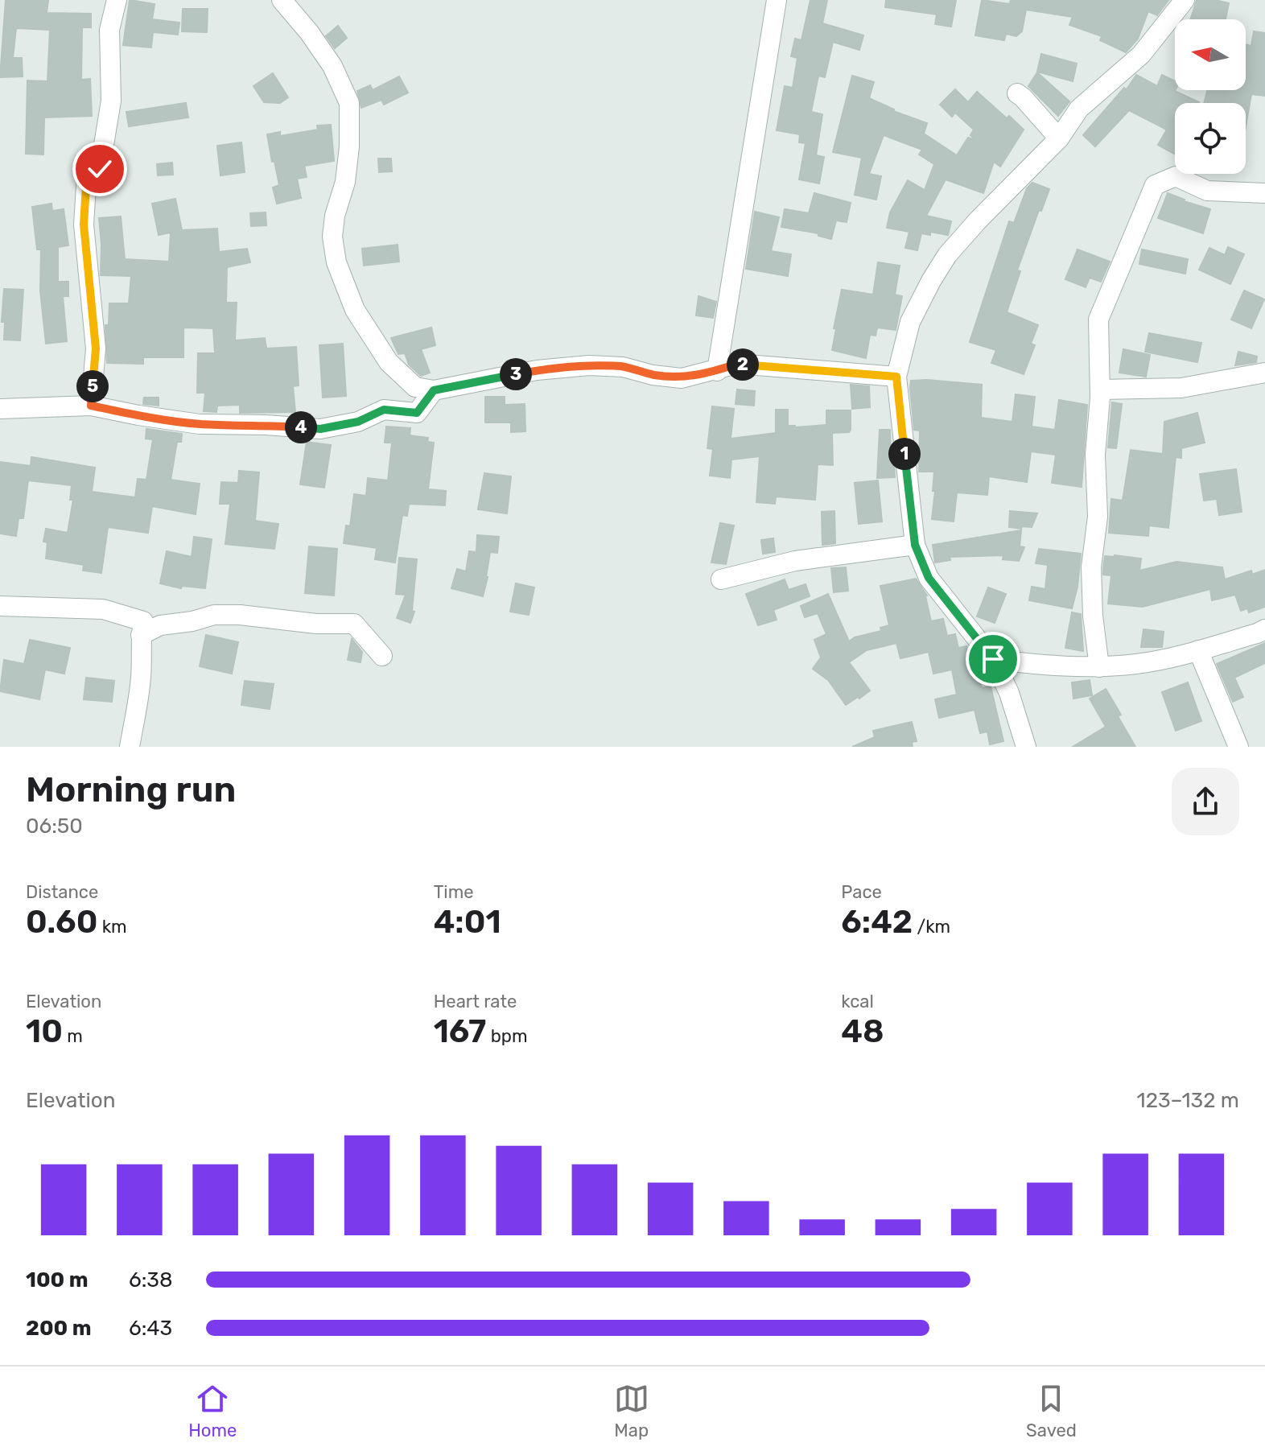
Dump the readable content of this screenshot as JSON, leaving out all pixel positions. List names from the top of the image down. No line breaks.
{"north":"left","page":{"pins":["2","3","5","4","1"],"heading":["Morning run","06:50"],"stats":[["Distance","0.60 km"],["Time","4:01"],["Pace","6:42 /km"],["Elevation","10 m"],["Heart rate","167 bpm"],["kcal","48"]],"chart":["Elevation","123–132 m"],"list":[{"name":"100 m","note":"6:38"},{"name":"200 m","note":"6:43"}],"tabs":["Home","Map","Saved"]}}
